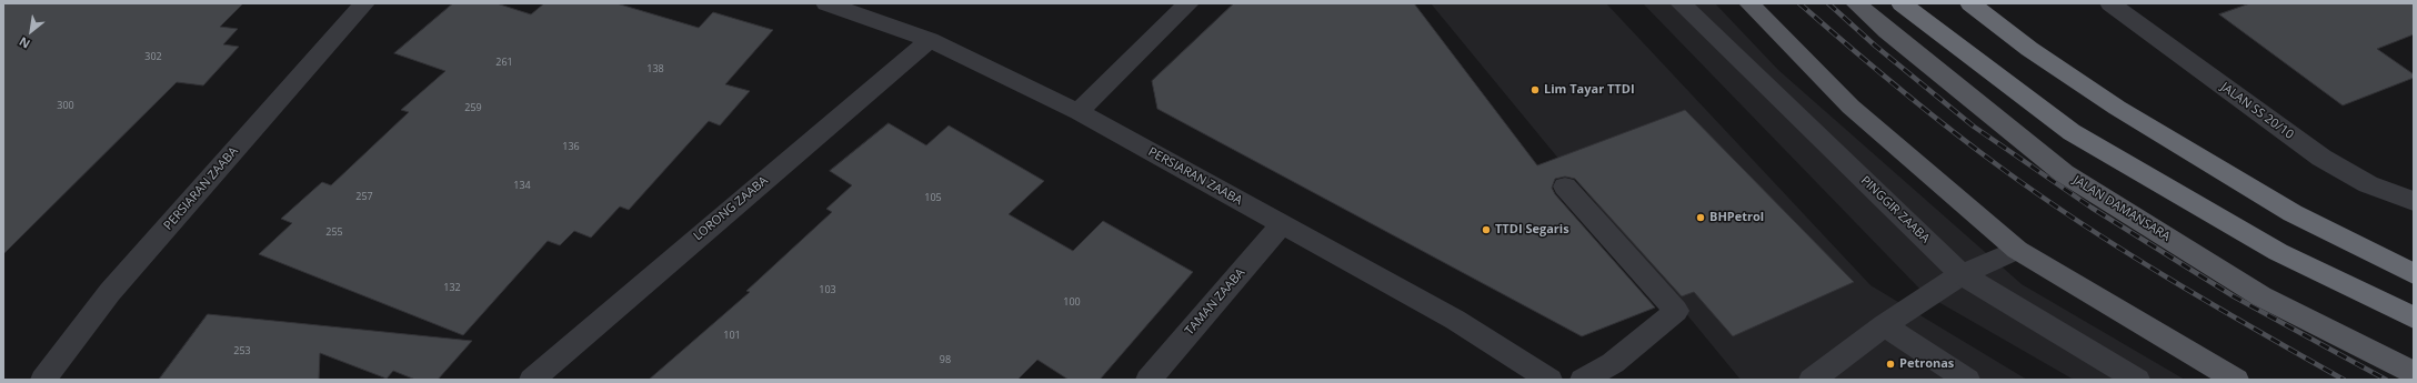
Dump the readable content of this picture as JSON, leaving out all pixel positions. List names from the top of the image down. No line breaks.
{"streets":{"main road":["JALAN DAMANSARA"],"street":["JALAN SS 20/10","PERSIARAN ZAABA","LORONG ZAABA","PINGGIR ZAABA","TAMAN ZAABA"]},"crossings":[["PERSIARAN ZAABA","LORONG ZAABA"],["PERSIARAN ZAABA","TAMAN ZAABA"]],"places":["Lim Tayar TTDI","BHPetrol","TTDI Segaris","Petronas"],"house_numbers":["302","261","138","300","259","136","134","257","105","255","132","103","100","101","253","98"],"north":"bottom left"}
